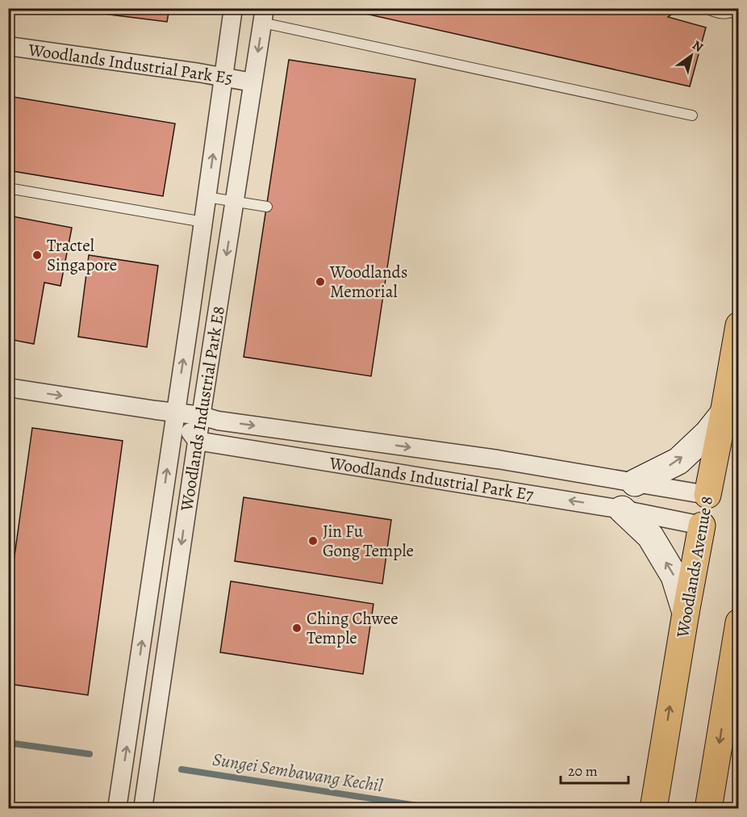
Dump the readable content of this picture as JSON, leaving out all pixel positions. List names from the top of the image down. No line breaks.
{"streets":{"main road":["Woodlands Avenue 8"],"street":["Woodlands Industrial Park E5","Woodlands Industrial Park E8","Woodlands Industrial Park E7"]},"crossings":[["Woodlands Industrial Park E5","Woodlands Industrial Park E8"],["Woodlands Industrial Park E8","Woodlands Industrial Park E7"],["Woodlands Industrial Park E7","Woodlands Avenue 8"]],"water":["Sungei Sembawang Kechil"],"places":["Tractel Singapore","Woodlands Memorial","Jin Fu Gong Temple","Ching Chwee Temple"],"scale_bar":"20 m","north":"top right"}
